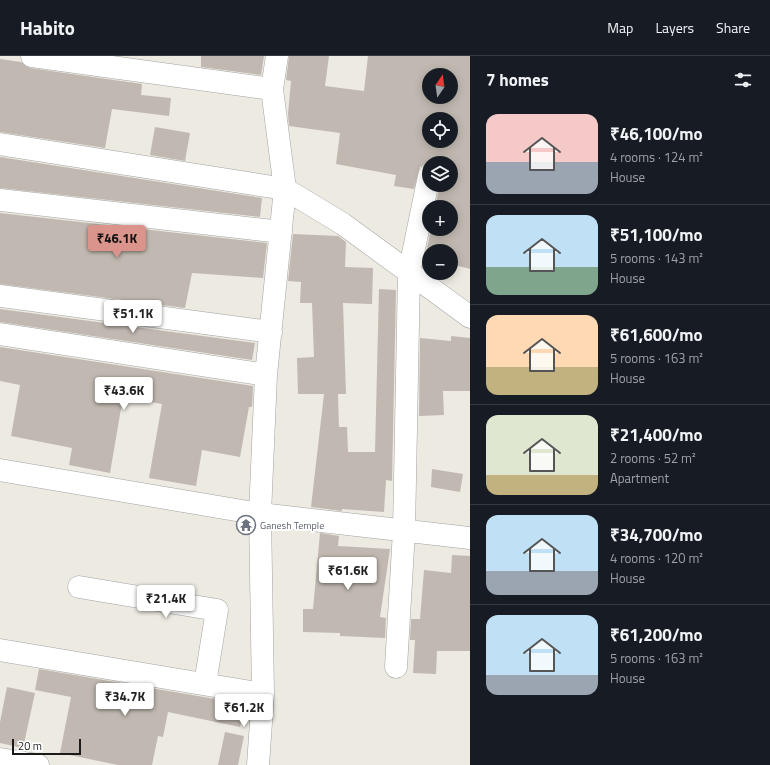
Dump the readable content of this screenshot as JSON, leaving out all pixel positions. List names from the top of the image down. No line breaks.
{"places":{"temple":["Ganesh Temple"]},"scale_bar":"20 m","north":"top","page":{"header":"Habito","nav":["Map","Layers","Share"],"heading":"7 homes","map_buttons":["+","−"],"list":[{"name":"₹46,100/mo","note":"4 rooms · 124 m² · House"},{"name":"₹51,100/mo","note":"5 rooms · 143 m² · House"},{"name":"₹61,600/mo","note":"5 rooms · 163 m² · House"},{"name":"₹21,400/mo","note":"2 rooms · 52 m² · Apartment"},{"name":"₹34,700/mo","note":"4 rooms · 120 m² · House"},{"name":"₹61,200/mo","note":"5 rooms · 163 m² · House"}],"price":["₹46.1K","₹51.1K","₹43.6K","₹61.6K","₹21.4K","₹34.7K","₹61.2K"],"scale":"20 m"}}
